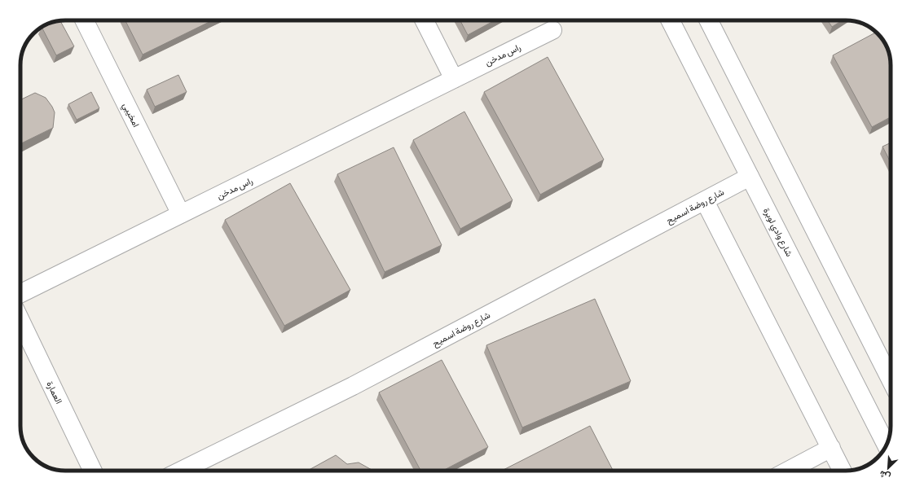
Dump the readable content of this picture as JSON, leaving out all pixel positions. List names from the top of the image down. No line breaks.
{"streets":{"street":["راس مدخن","امخيبي","شارع روضة اسميح","شارع وادي لوبرة","العمارة"]},"crossings":[["راس مدخن","امخيبي"],["شارع روضة اسميح","شارع وادي لوبرة"]],"north":"bottom left"}
